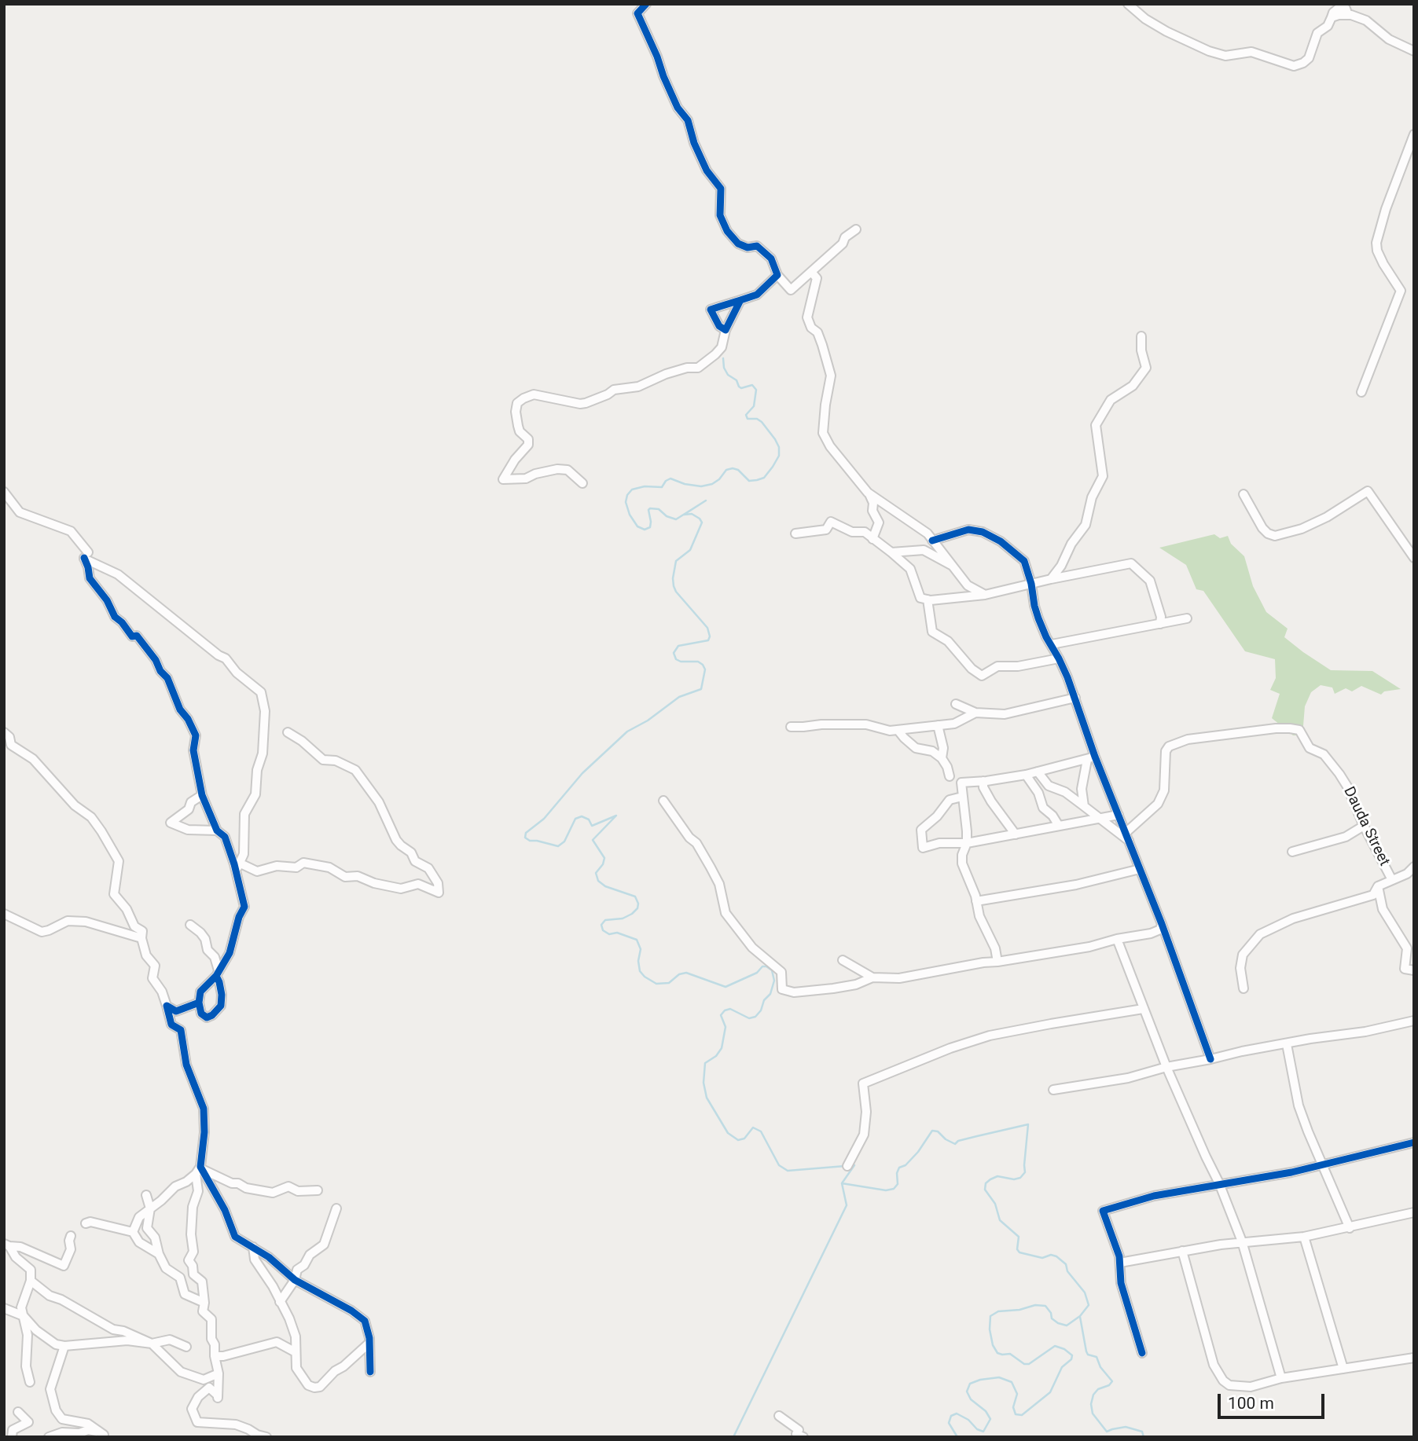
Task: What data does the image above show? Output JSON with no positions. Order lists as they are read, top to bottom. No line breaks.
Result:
{"streets":{"street":["Dauda Street"]},"scale_bar":"100 m"}
